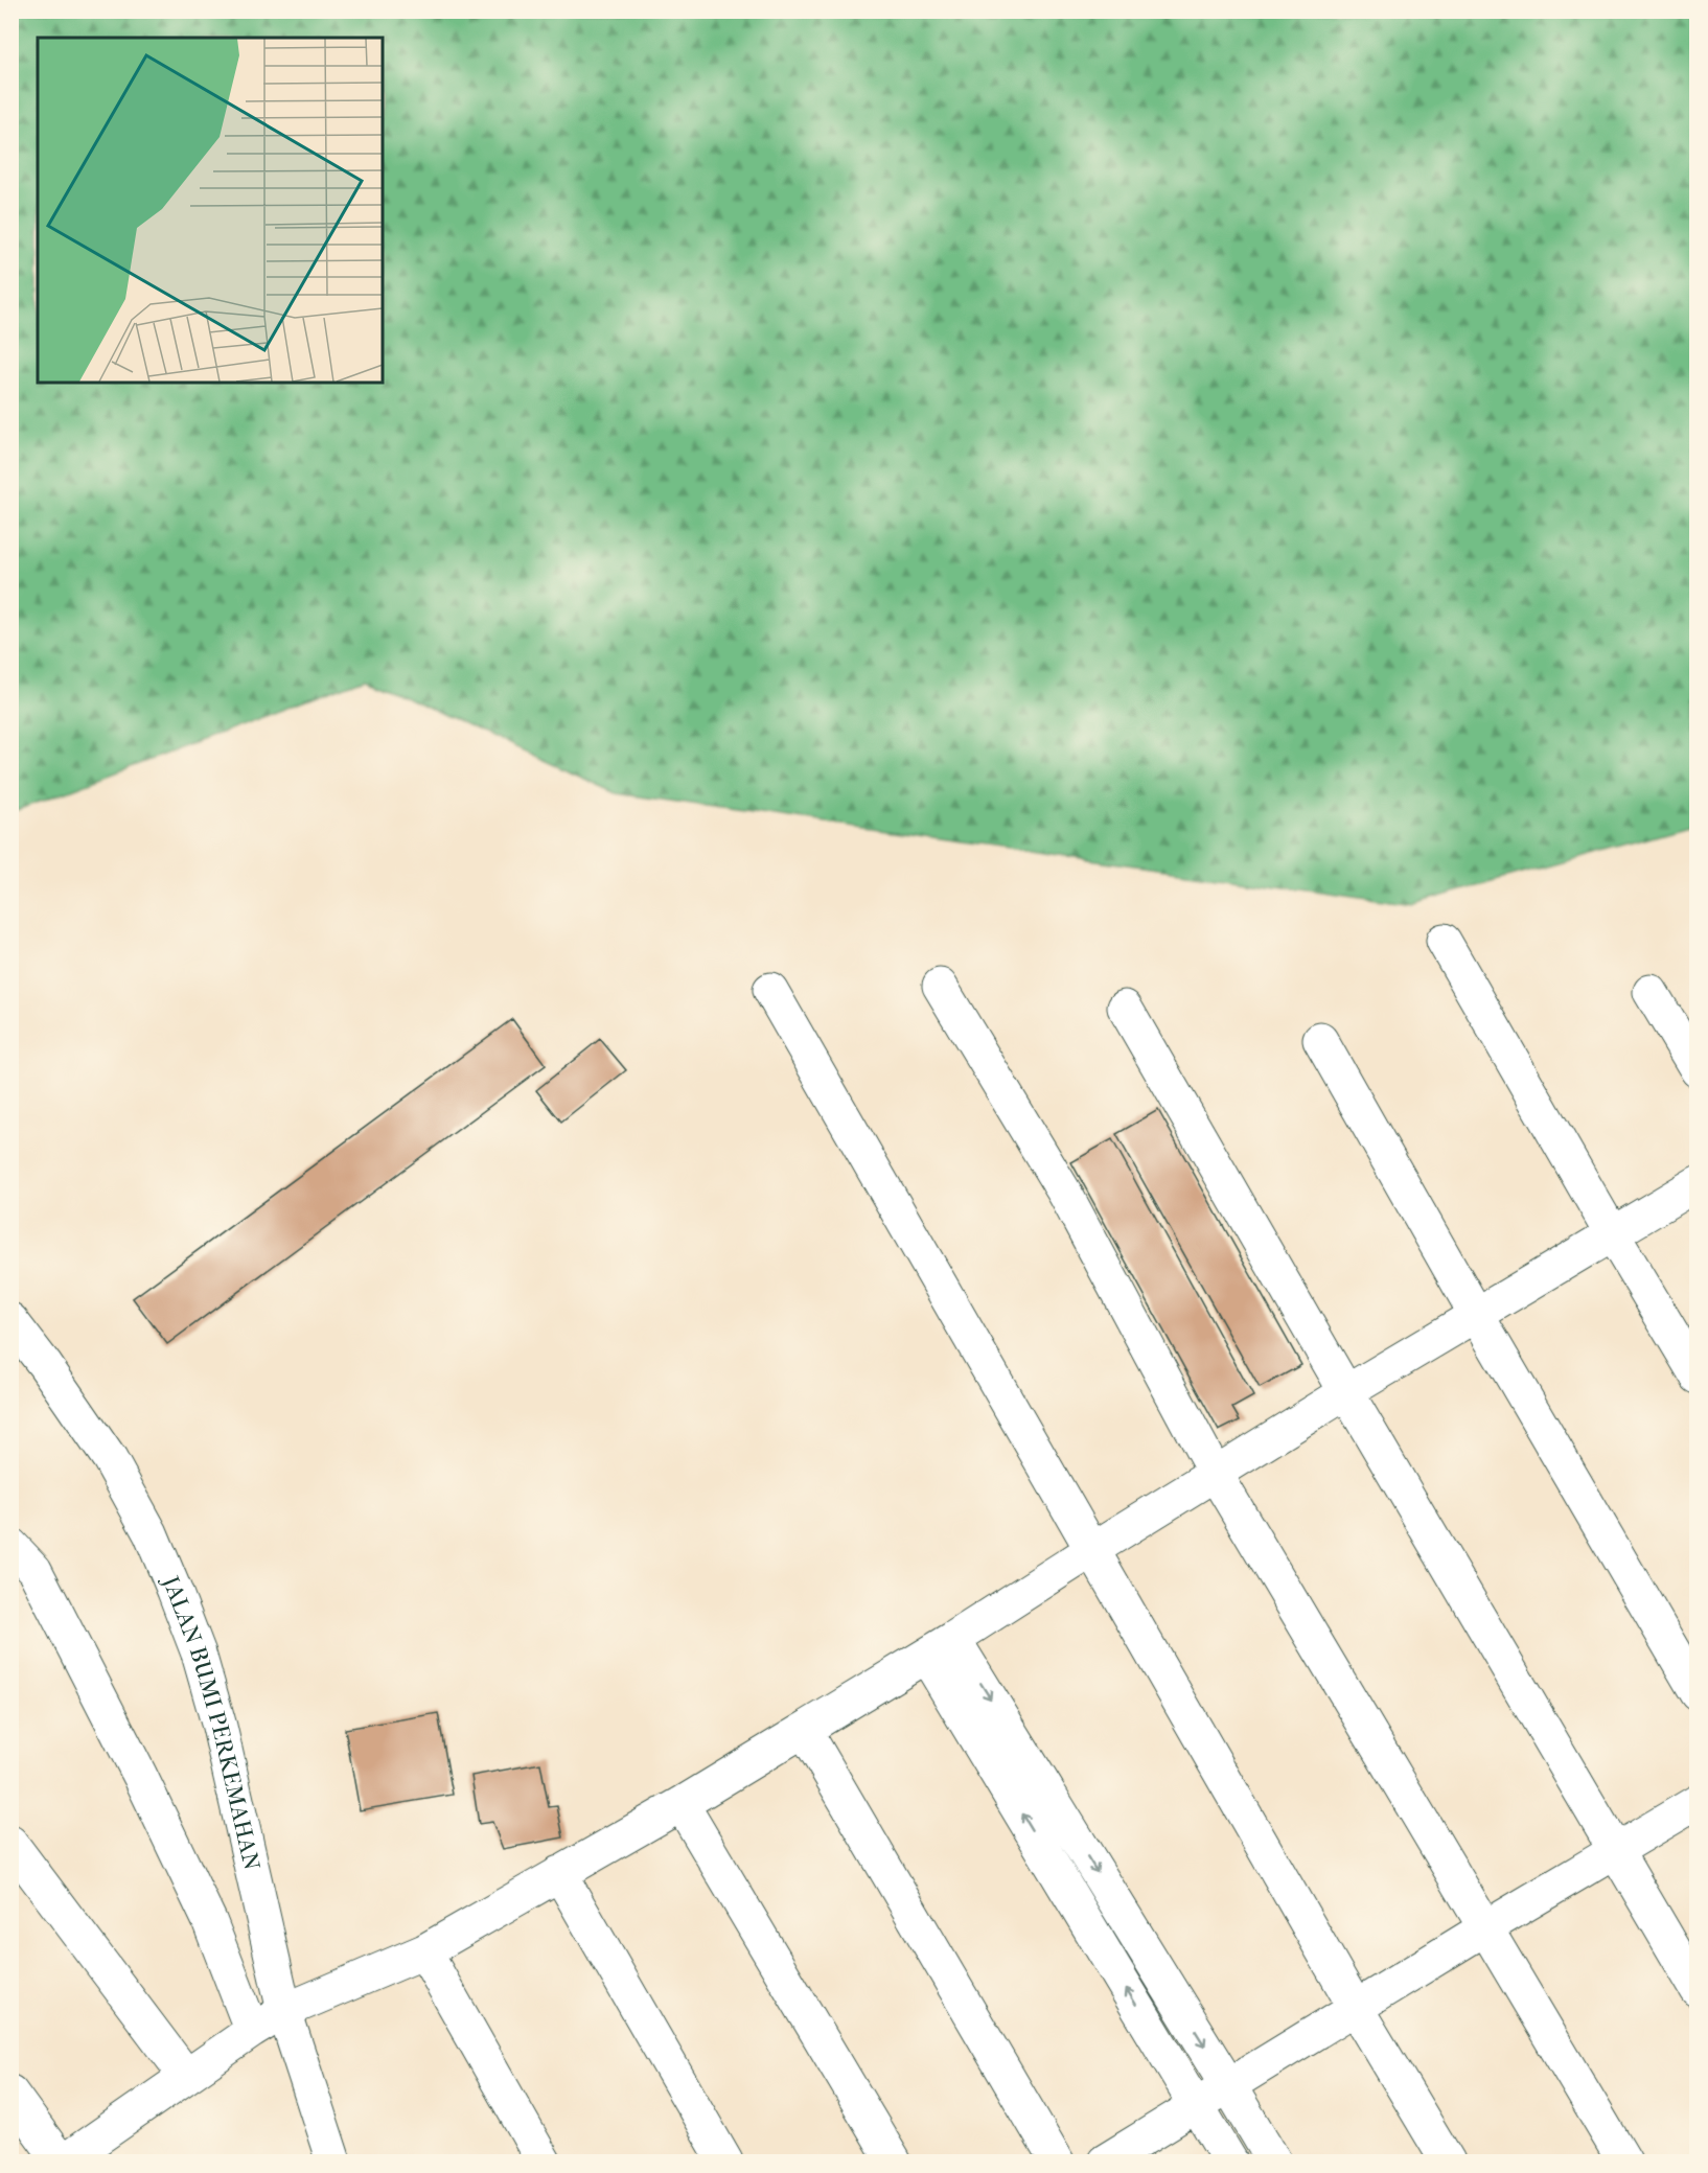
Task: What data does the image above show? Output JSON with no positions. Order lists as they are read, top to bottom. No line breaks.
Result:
{"streets":{"street":["JALAN BUMI PERKEMAHAN"]}}
